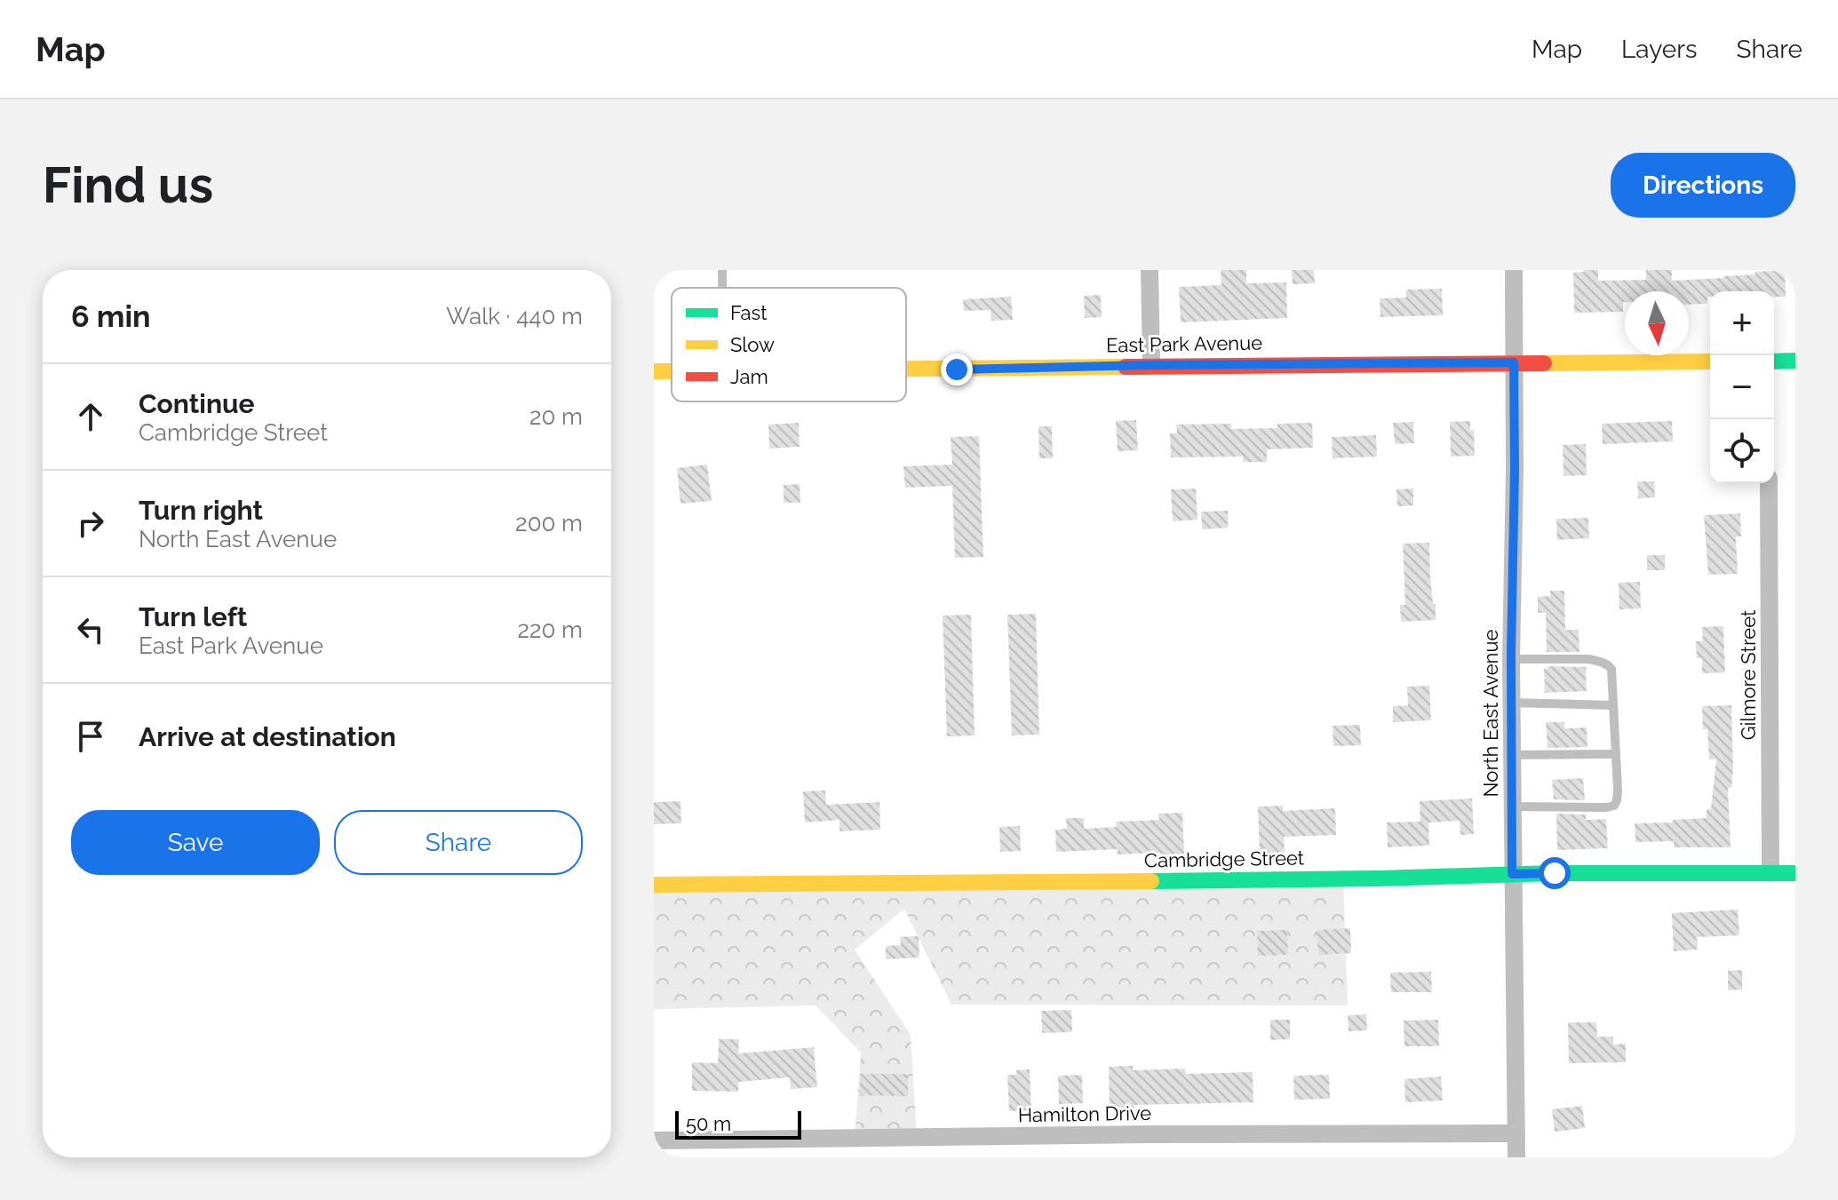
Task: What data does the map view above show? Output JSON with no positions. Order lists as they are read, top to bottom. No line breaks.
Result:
{"streets":{"street":["East Park Avenue","Gilmore Street","North East Avenue","Cambridge Street","Hamilton Drive"]},"crossings":[["East Park Avenue","North East Avenue"],["Gilmore Street","Cambridge Street"],["North East Avenue","Cambridge Street"],["North East Avenue","Hamilton Drive"]],"legend":["Fast","Slow","Jam"],"scale_bar":"50 m","north":"bottom","page":{"header":"Map","nav":["Map","Layers","Share"],"buttons":["Directions",["Save","Share"]],"title":"Find us","heading":["6 min","Walk · 440 m"],"map_buttons":["+","−"],"list":[["Continue","Cambridge Street","20 m"],["Turn right","North East Avenue","200 m"],["Turn left","East Park Avenue","220 m"],"Arrive at destination"],"scale":"50 m"}}
